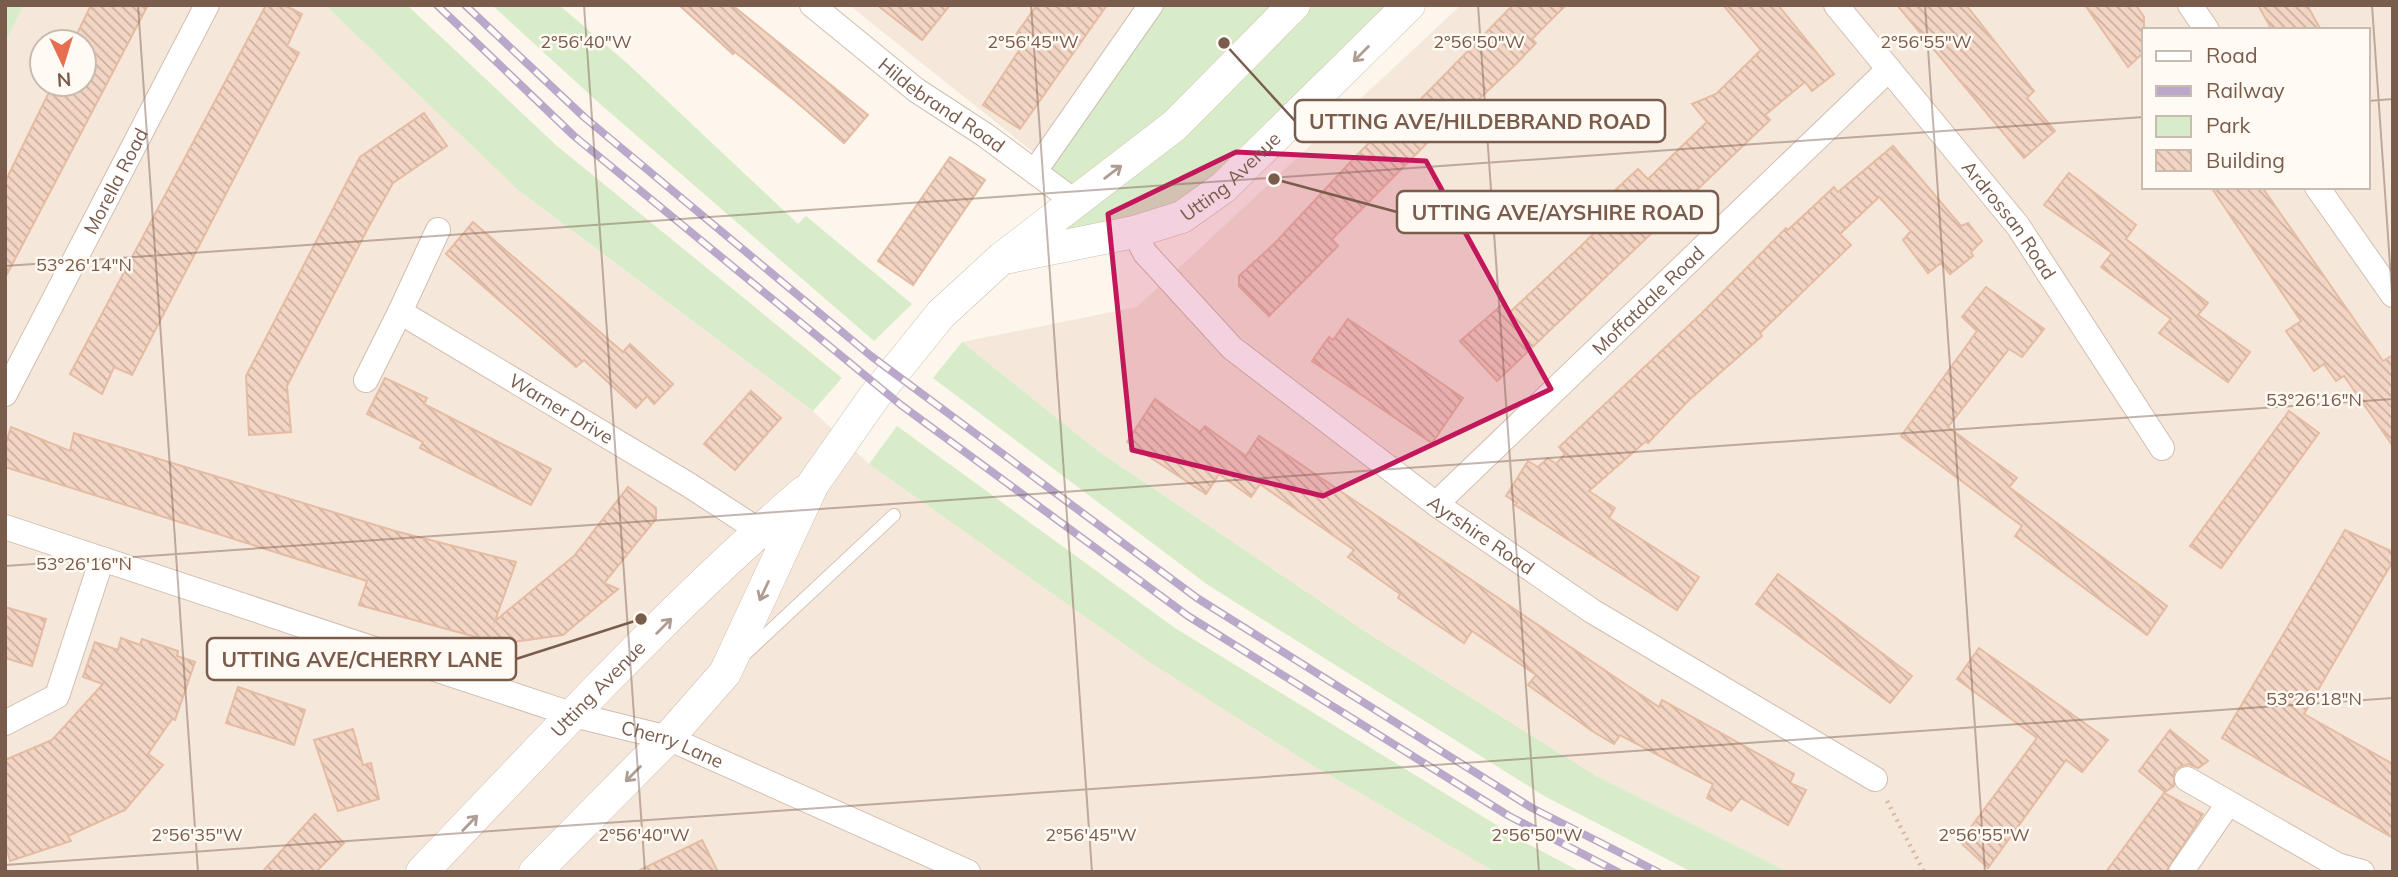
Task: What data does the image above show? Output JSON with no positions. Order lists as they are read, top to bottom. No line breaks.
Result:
{"streets":{"street":["Hildebrand Road","Utting Avenue","Morella Road","Ardrossan Road","Moffatdale Road","Warner Drive","Ayrshire Road","Cherry Lane"]},"crossings":[["Hildebrand Road","Utting Avenue"],["Utting Avenue","Warner Drive"],["Utting Avenue","Ayrshire Road"],["Utting Avenue","Cherry Lane"],["Ardrossan Road","Moffatdale Road"],["Moffatdale Road","Ayrshire Road"]],"places":["UTTING AVE/HILDEBRAND ROAD","UTTING AVE/AYSHIRE ROAD","UTTING AVE/CHERRY LANE"],"legend":["Road","Railway","Park","Building"],"north":"bottom","coordinates":["2°56'40\"W","2°56'45\"W","2°56'50\"W","2°56'55\"W","53°26'14\"N","53°26'16\"N","53°26'18\"N","2°56'35\"W"]}
